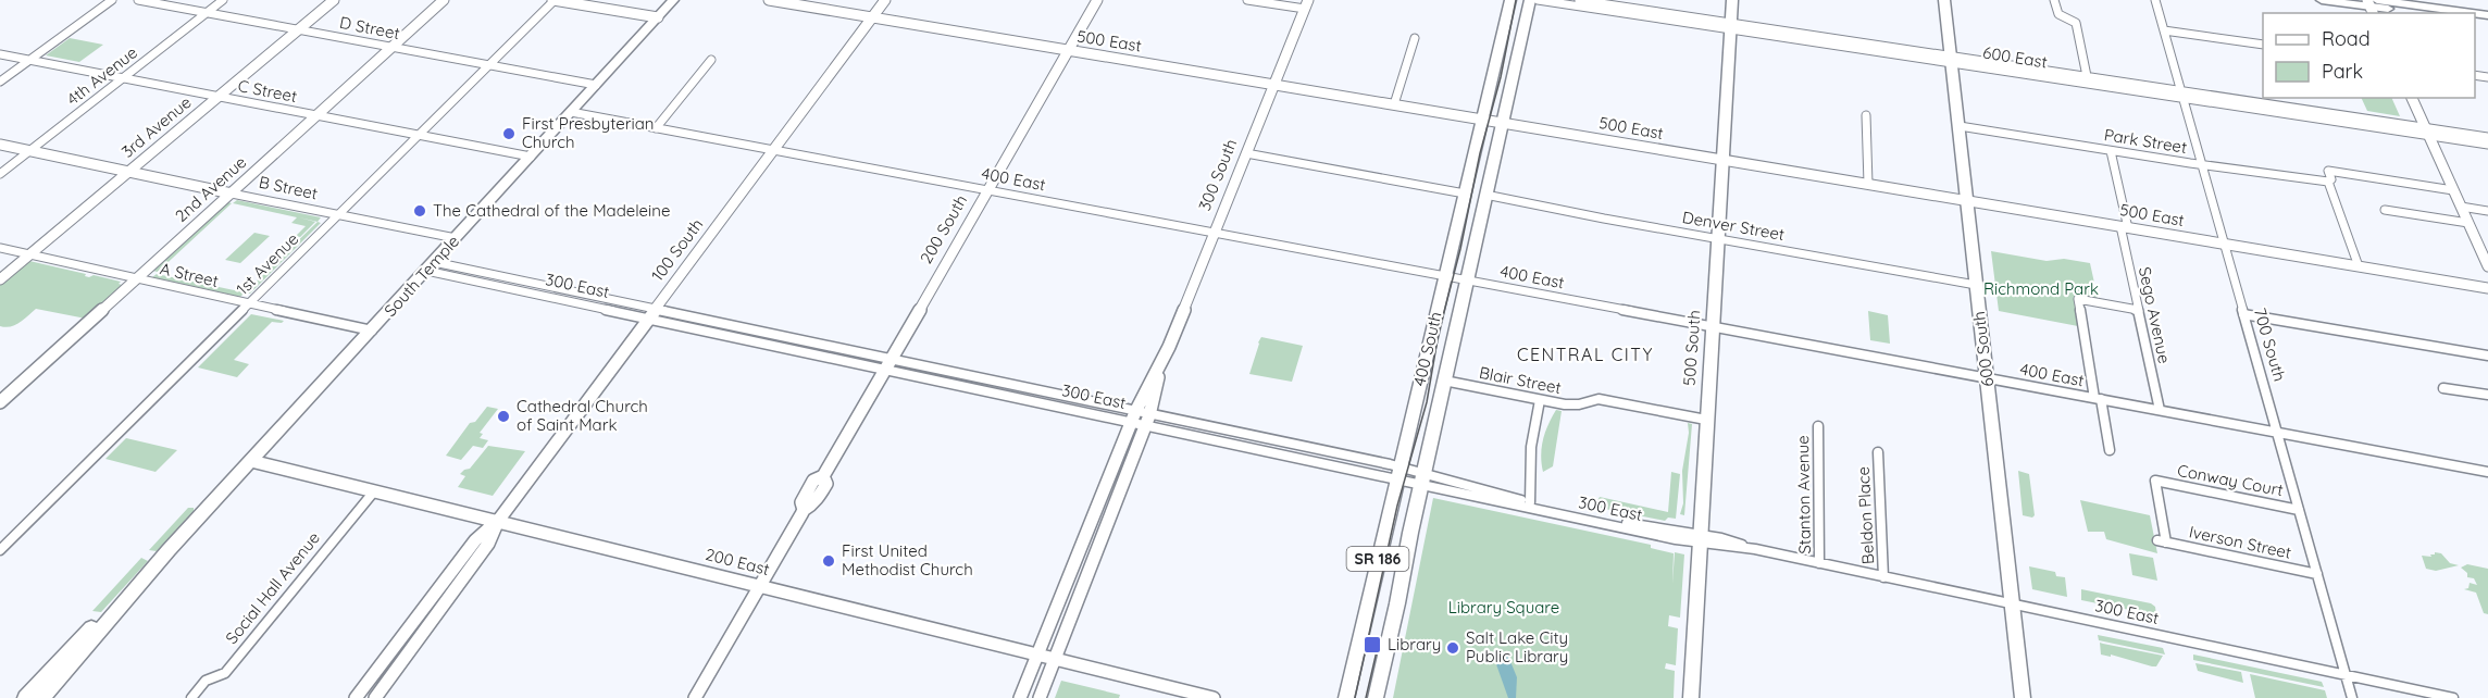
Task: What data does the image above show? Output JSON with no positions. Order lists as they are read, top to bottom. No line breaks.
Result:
{"streets":{"main road":["South Temple","500 South","400 South","600 South","SR 186"],"street":["D Street","500 East","600 East","4th Avenue","C Street","3rd Avenue","Park Street","300 South","400 East","B Street","2nd Avenue","Denver Street","200 South","100 South","1st Avenue","A Street","300 East","Sego Avenue","700 South","Blair Street","Conway Court","Stanton Avenue","Beldon Place","Iverson Street","200 East","Social Hall Avenue"]},"crossings":[["D Street","4th Avenue"],["D Street","3rd Avenue"],["D Street","2nd Avenue"],["D Street","1st Avenue"],["D Street","South Temple"],["500 East","300 South"],["500 East","200 South"],["500 East","100 South"],["500 East","Sego Avenue"],["500 East","700 South"],["500 East","500 South"],["500 East","400 South"],["500 East","600 South"],["600 East","700 South"],["600 East","500 South"],["600 East","600 South"],["4th Avenue","C Street"],["4th Avenue","B Street"],["C Street","3rd Avenue"],["C Street","2nd Avenue"],["C Street","1st Avenue"],["C Street","South Temple"],["3rd Avenue","B Street"],["3rd Avenue","A Street"],["Park Street","Sego Avenue"],["Park Street","700 South"],["Park Street","600 South"],["300 South","400 East"],["300 South","300 East"],["300 South","200 East"],["400 East","200 South"],["400 East","100 South"],["400 East","South Temple"],["400 East","Sego Avenue"],["400 East","700 South"],["400 East","500 South"],["400 East","400 South"],["400 East","600 South"],["B Street","2nd Avenue"],["B Street","1st Avenue"],["B Street","South Temple"],["2nd Avenue","A Street"],["Denver Street","500 South"],["Denver Street","400 South"],["Denver Street","600 South"],["200 South","300 East"],["200 South","200 East"],["100 South","300 East"],["100 South","200 East"],["1st Avenue","A Street"],["A Street","South Temple"],["South Temple","300 East"],["South Temple","200 East"],["300 East","700 South"],["300 East","500 South"],["300 East","400 South"],["300 East","600 South"],["300 East","Stanton Avenue"],["300 East","Beldon Place"],["700 South","Conway Court"],["700 South","Iverson Street"],["500 South","Blair Street"],["400 South","Blair Street"],["Conway Court","Iverson Street"],["200 East","Social Hall Avenue"]],"districts":["CENTRAL CITY"],"parks":["Richmond Park","Library Square"],"places":{"other":["First Presbyterian Church","The Cathedral of the Madeleine","Cathedral Church of Saint Mark","First United Methodist Church","Salt Lake City Public Library"],"transit":["Library"]},"legend":["Road","Park"]}
